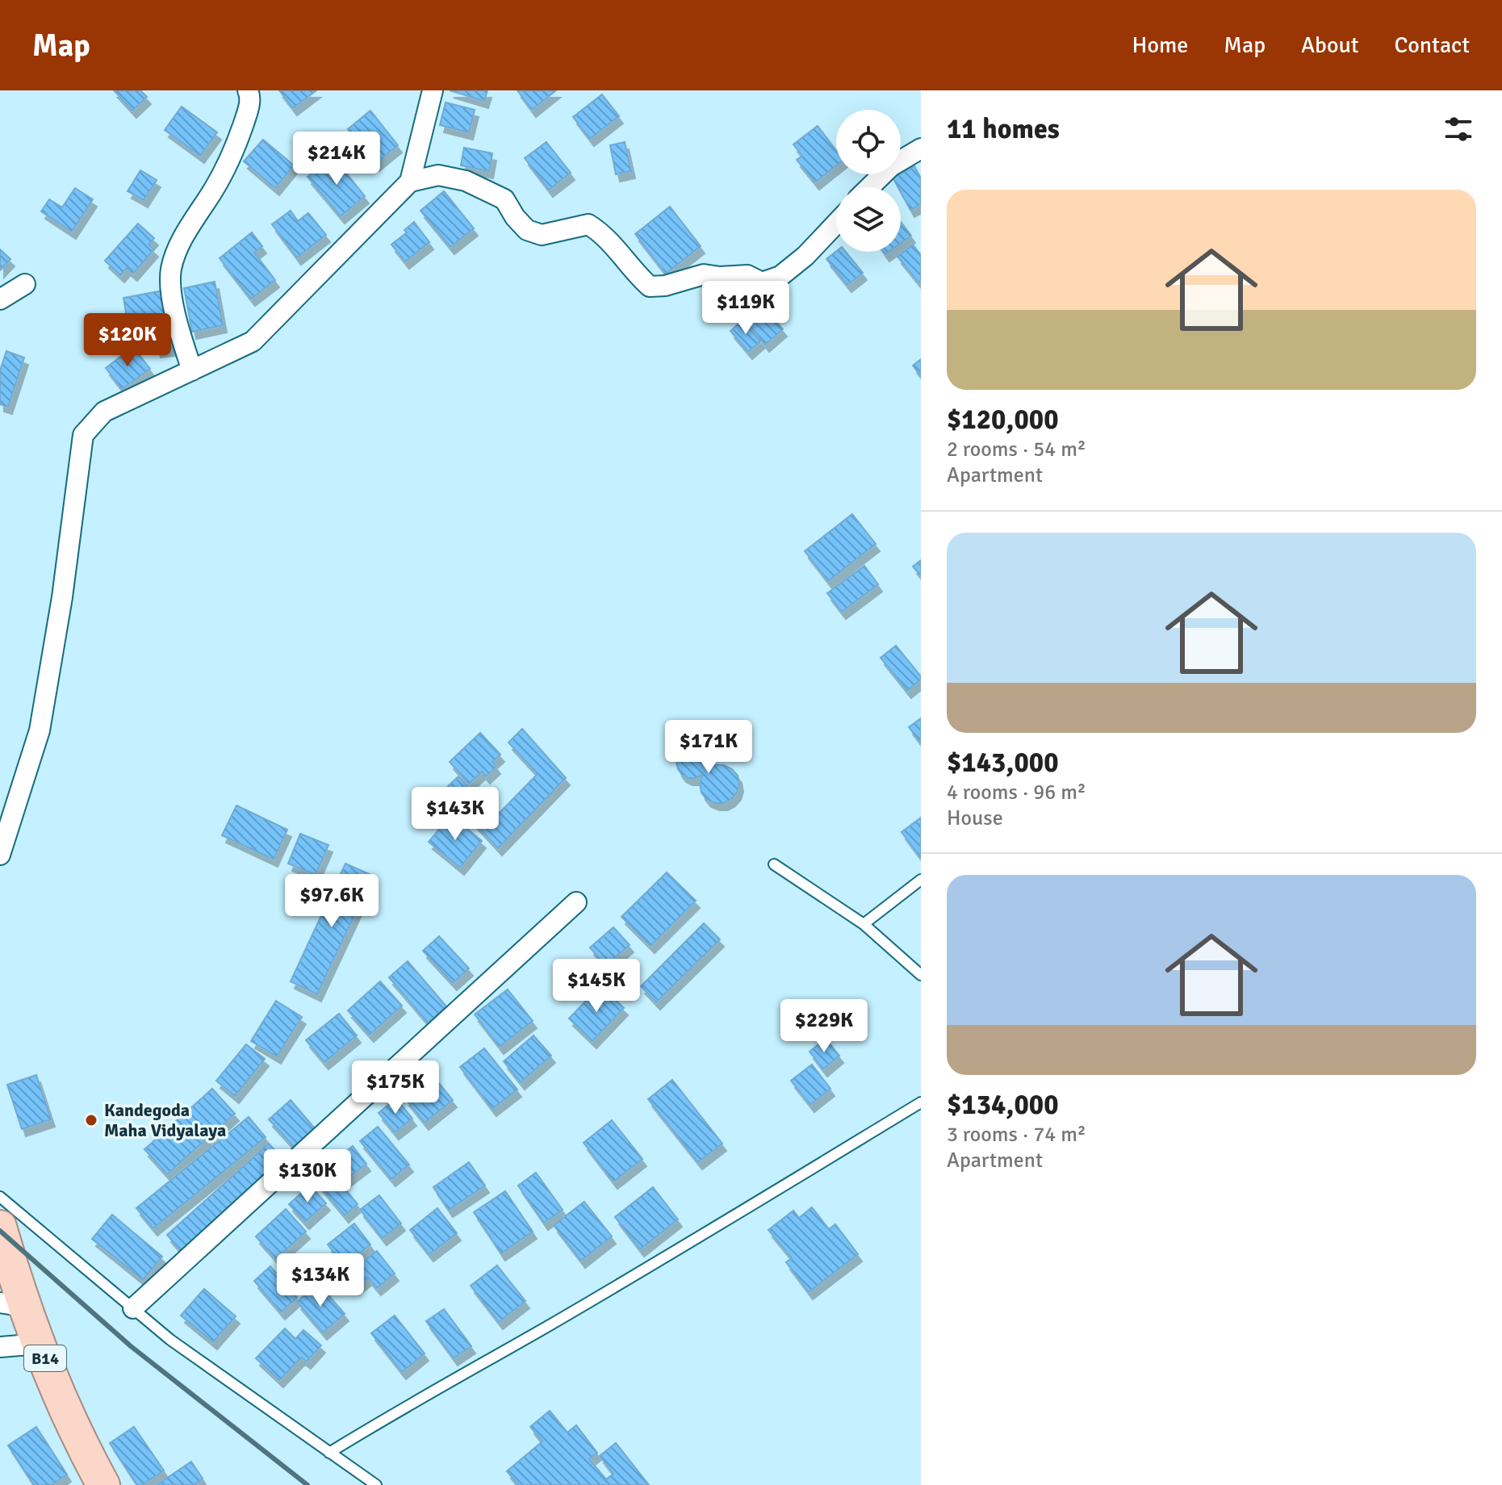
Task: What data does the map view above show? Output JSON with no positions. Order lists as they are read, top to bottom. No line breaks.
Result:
{"streets":{"main road":["B14"]},"places":["Kandegoda Maha Vidyalaya"],"page":{"header":"Map","nav":["Home","Map","About","Contact"],"heading":"11 homes","price":["$214K","$119K","$120K","$171K","$143K","$97.6K","$145K","$229K","$175K","$130K","$134K"],"list":[{"name":"$120,000","note":"2 rooms · 54 m² · Apartment"},{"name":"$143,000","note":"4 rooms · 96 m² · House"},{"name":"$134,000","note":"3 rooms · 74 m² · Apartment"}]}}
